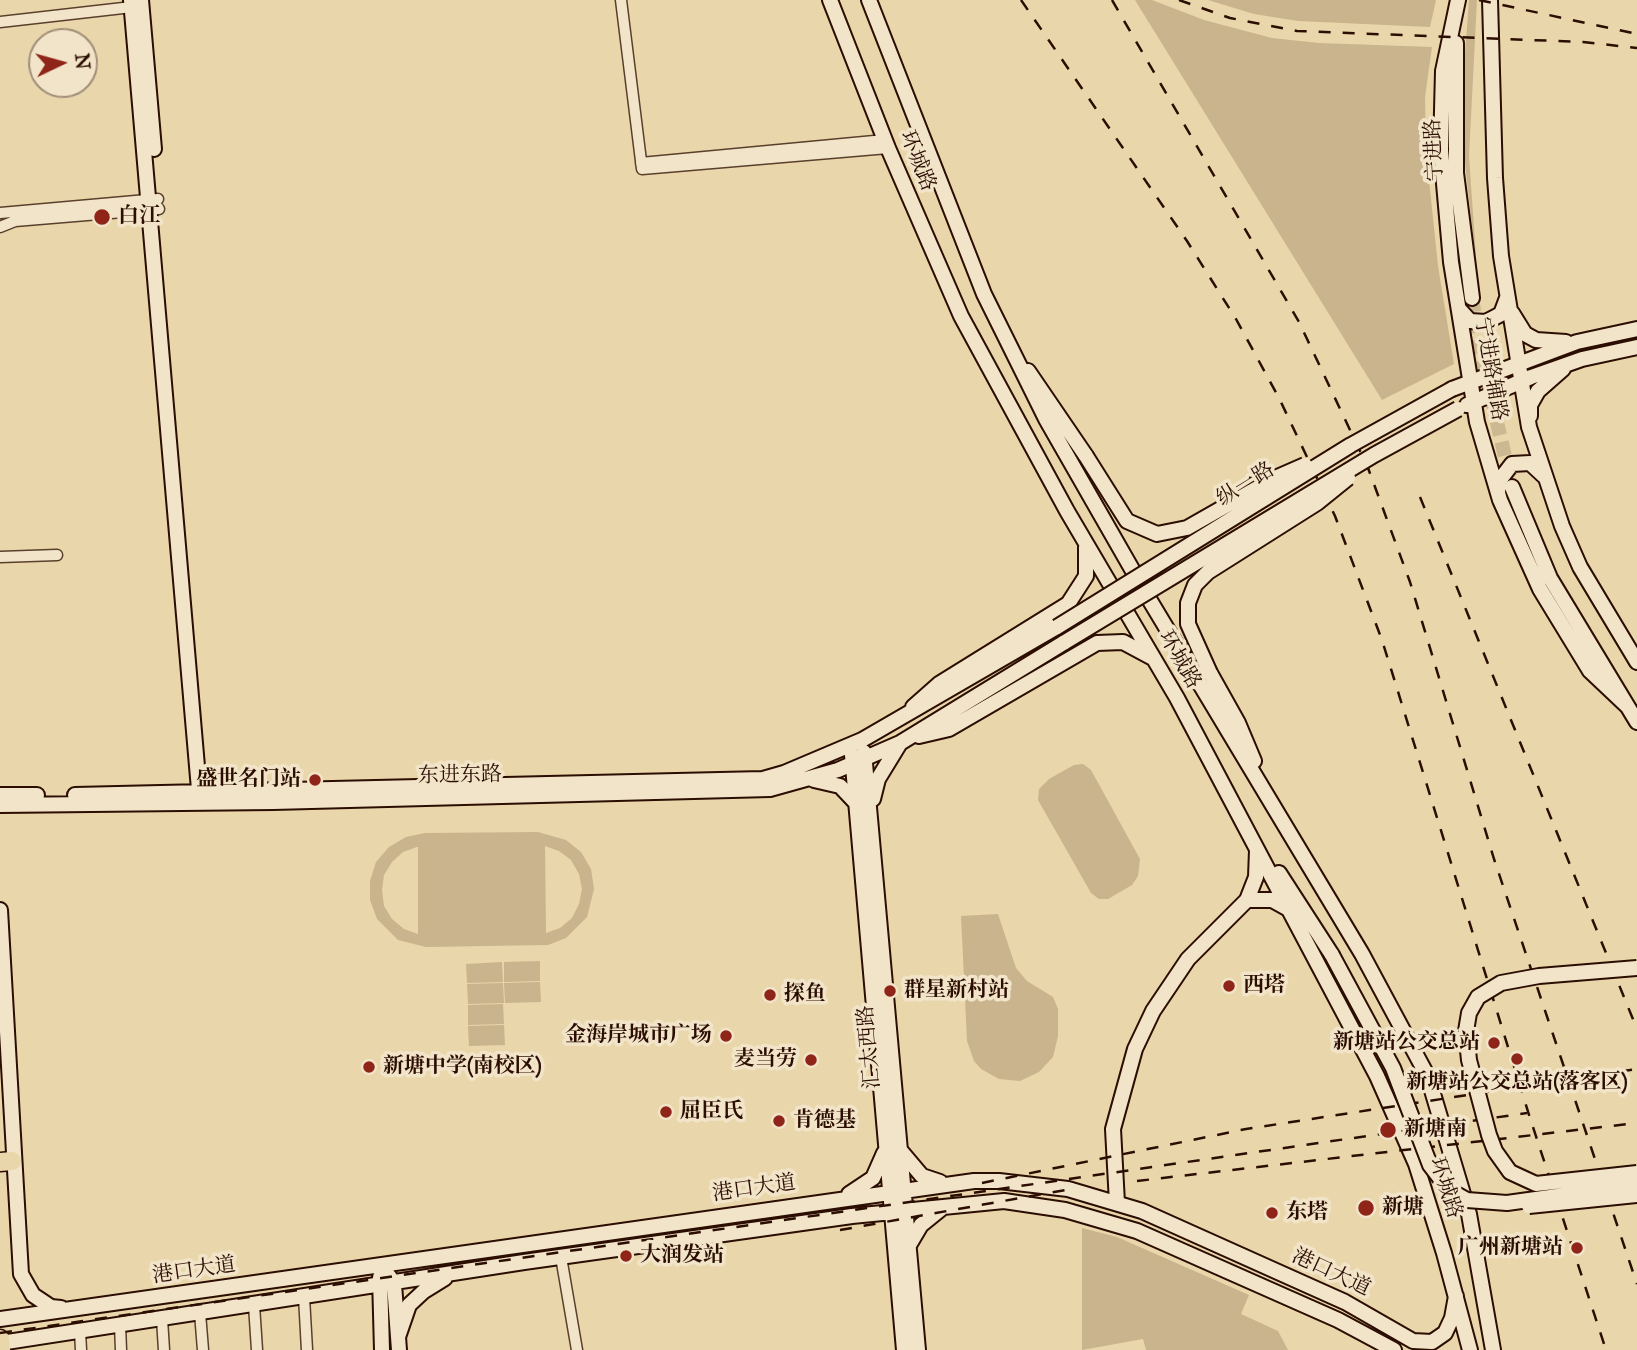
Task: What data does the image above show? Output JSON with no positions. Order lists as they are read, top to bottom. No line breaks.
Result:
{"streets":{"street":["宁进路","环城路","宁进路辅路","纵一路","东进东路","汇太西路","港口大道"]},"crossings":[["宁进路","宁进路辅路"],["环城路","港口大道"],["宁进路辅路","纵一路"],["纵一路","东进东路"],["东进东路","汇太西路"],["汇太西路","港口大道"]],"places":["白江","盛世名门站","西塔","群星新村站","探鱼","金海岸城市广场","新塘站公交总站","新塘站公交总站(落客区)","麦当劳","新塘中学(南校区)","屈臣氏","肯德基","新塘南","新塘","东塔","广州新塘站","大润发站"],"north":"right"}
